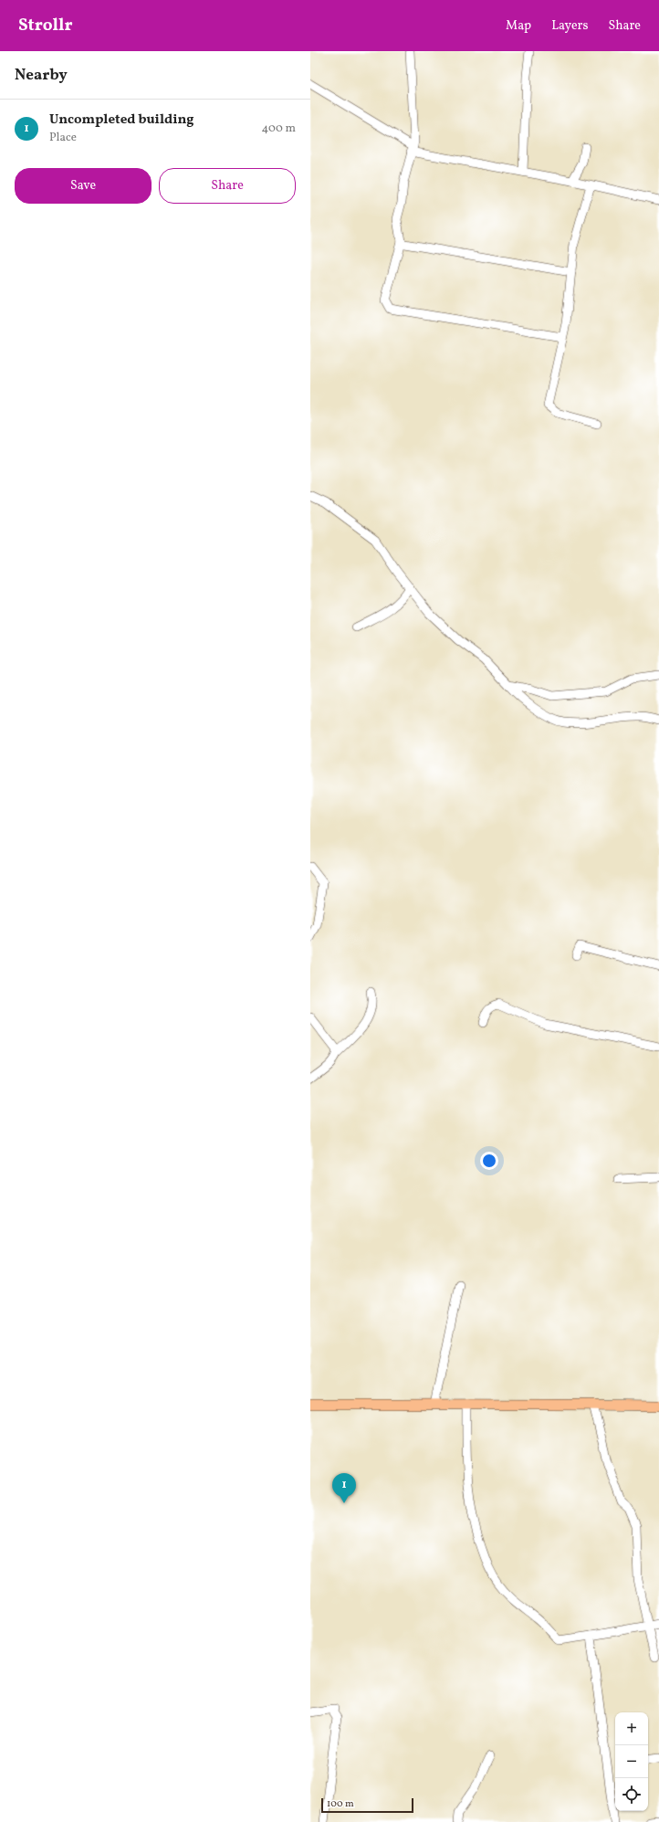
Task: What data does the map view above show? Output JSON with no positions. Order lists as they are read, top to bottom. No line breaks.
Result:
{"scale_bar":"100 m","page":{"header":"Strollr","nav":["Map","Layers","Share"],"heading":"Nearby","list":[{"mark":"1","name":"Uncompleted building","note":"Place","value":"400 m"}],"buttons":["Save","Share"],"pins":"1","map_buttons":["+","−"],"scale":"100 m"}}
